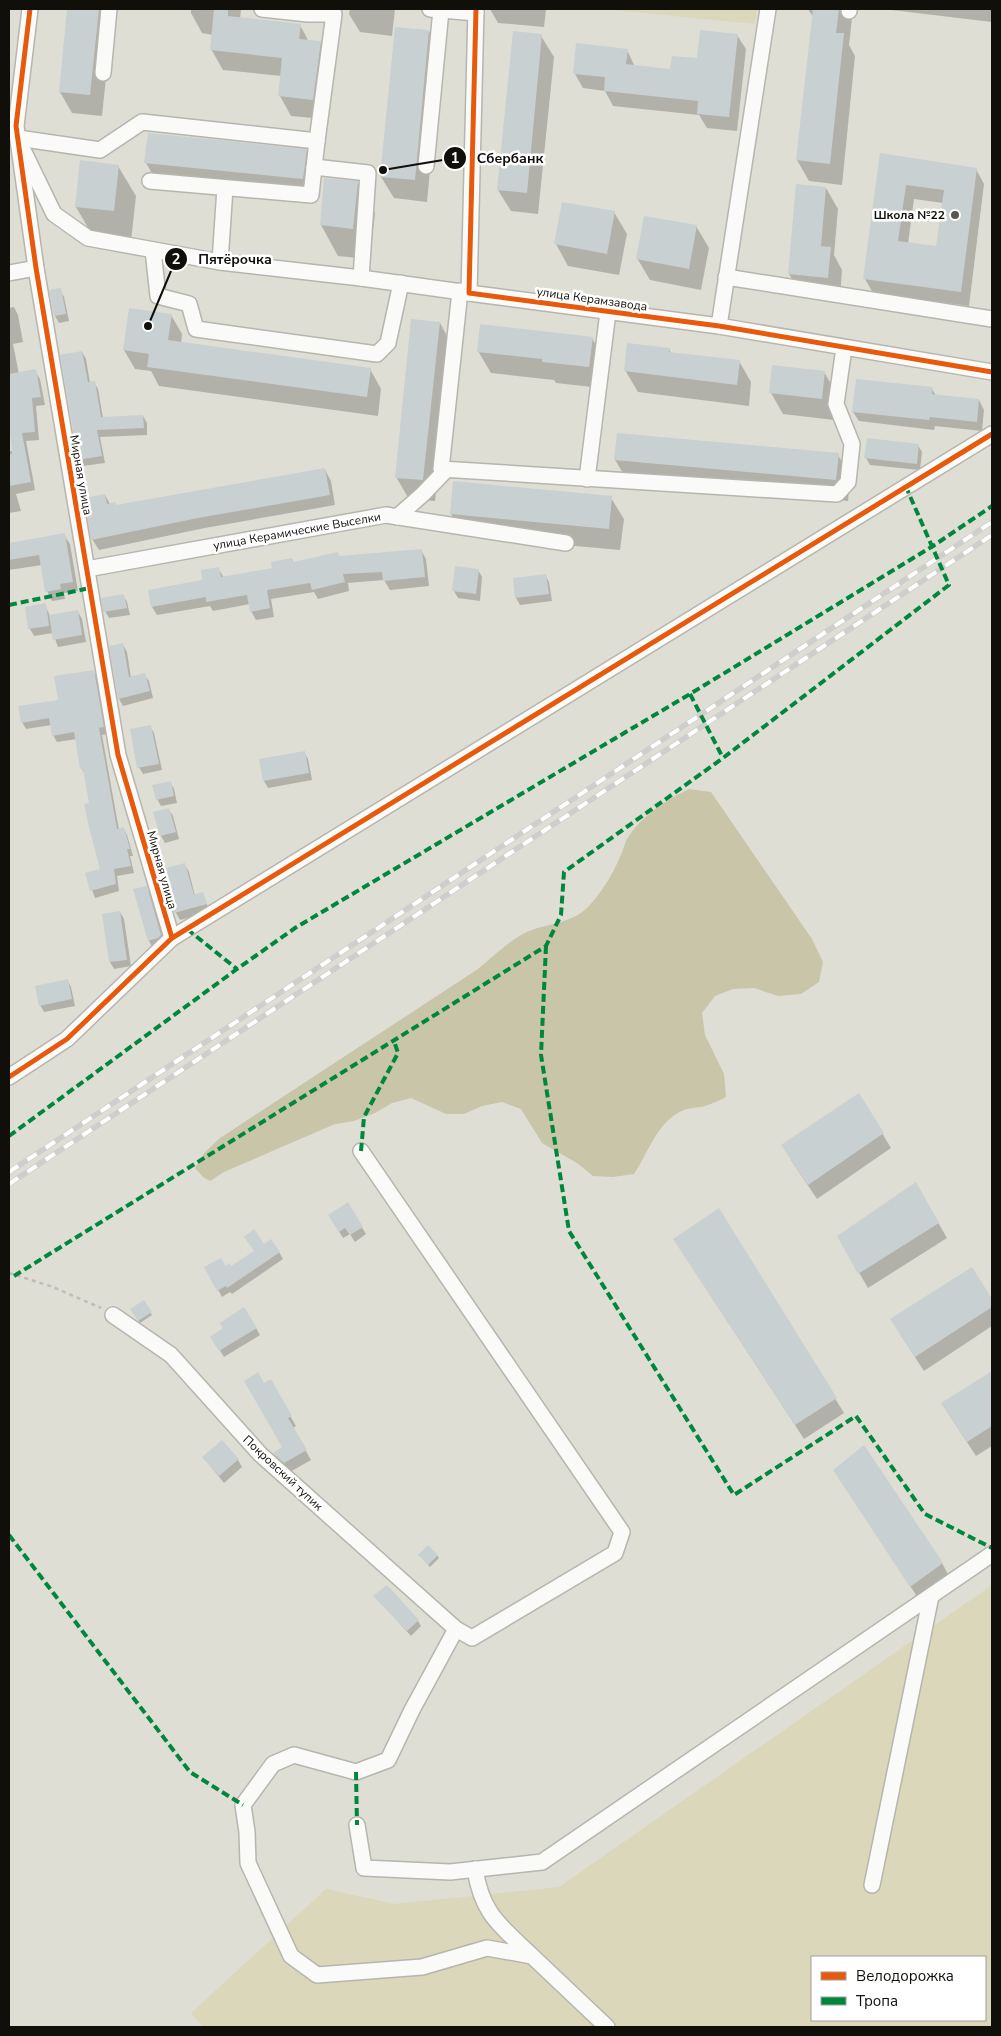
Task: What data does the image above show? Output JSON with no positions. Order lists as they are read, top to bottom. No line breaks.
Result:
{"streets":{"street":["улица Керамзавода","Мирная улица","улица Керамические Выселки","Покровский тупик"]},"crossings":[["улица Керамзавода","Мирная улица"],["Мирная улица","улица Керамические Выселки"]],"places":["Сбербанк","Школа №22","Пятёрочка"],"legend":["Велодорожка","Тропа"]}
